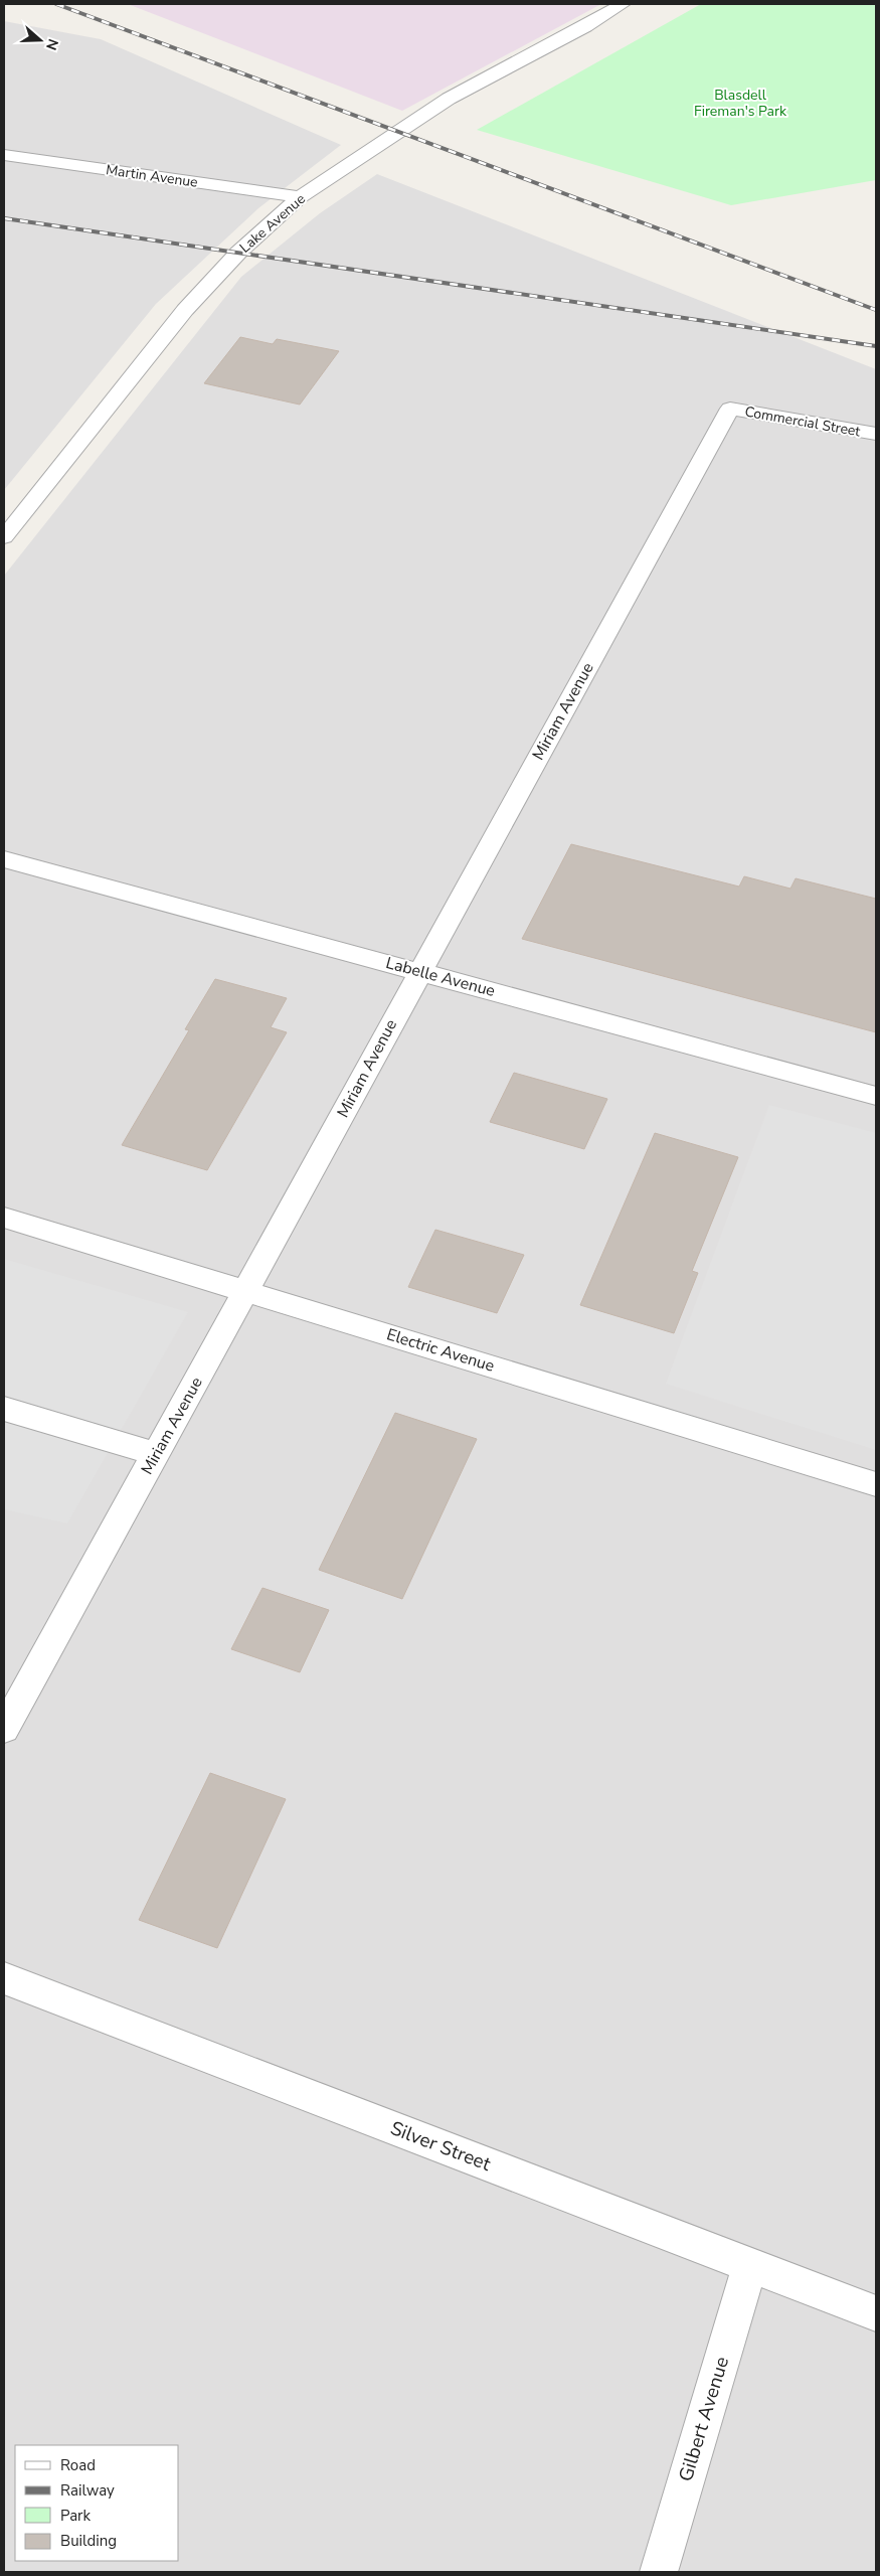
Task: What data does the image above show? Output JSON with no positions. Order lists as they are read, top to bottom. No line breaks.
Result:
{"streets":{"street":["Martin Avenue","Lake Avenue","Commercial Street","Miriam Avenue","Labelle Avenue","Electric Avenue","Silver Street","Gilbert Avenue"]},"crossings":[["Martin Avenue","Lake Avenue"],["Commercial Street","Miriam Avenue"],["Miriam Avenue","Labelle Avenue"],["Miriam Avenue","Electric Avenue"],["Silver Street","Gilbert Avenue"]],"parks":["Blasdell Fireman's Park"],"legend":["Road","Railway","Park","Building"],"north":"right"}
